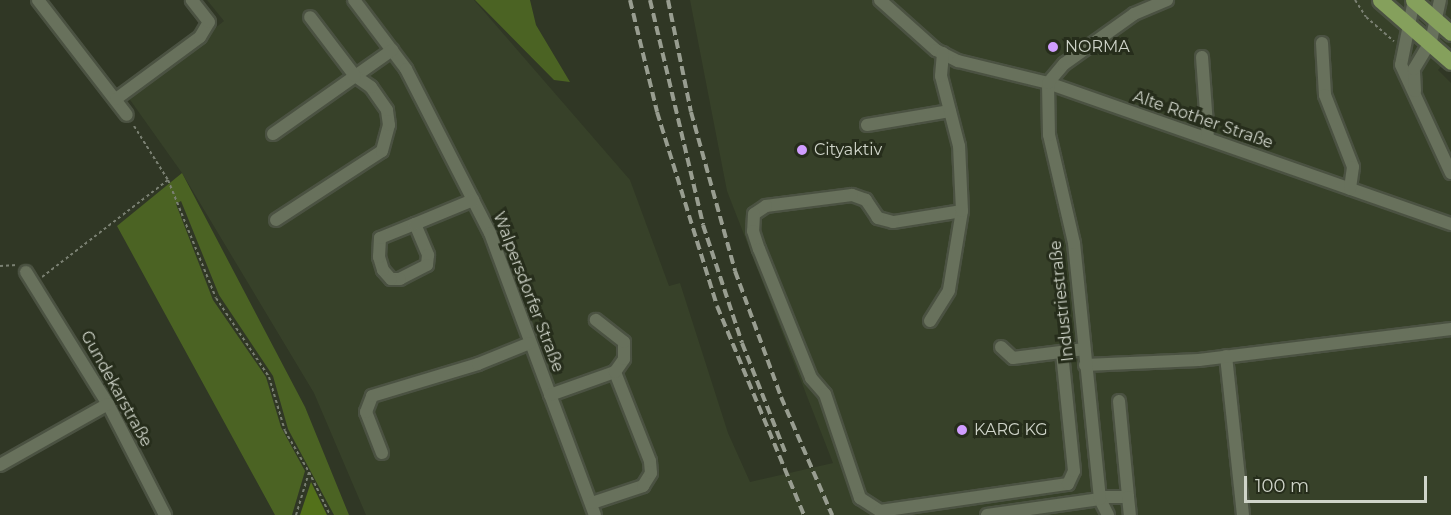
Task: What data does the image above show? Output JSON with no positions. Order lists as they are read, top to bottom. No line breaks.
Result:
{"streets":{"street":["Alte Rother Straße","Walpersdorfer Straße","Industriestraße","Gundekarstraße"]},"crossings":[["Alte Rother Straße","Industriestraße"]],"places":["NORMA","Cityaktiv","KARG KG"],"scale_bar":"100 m"}
